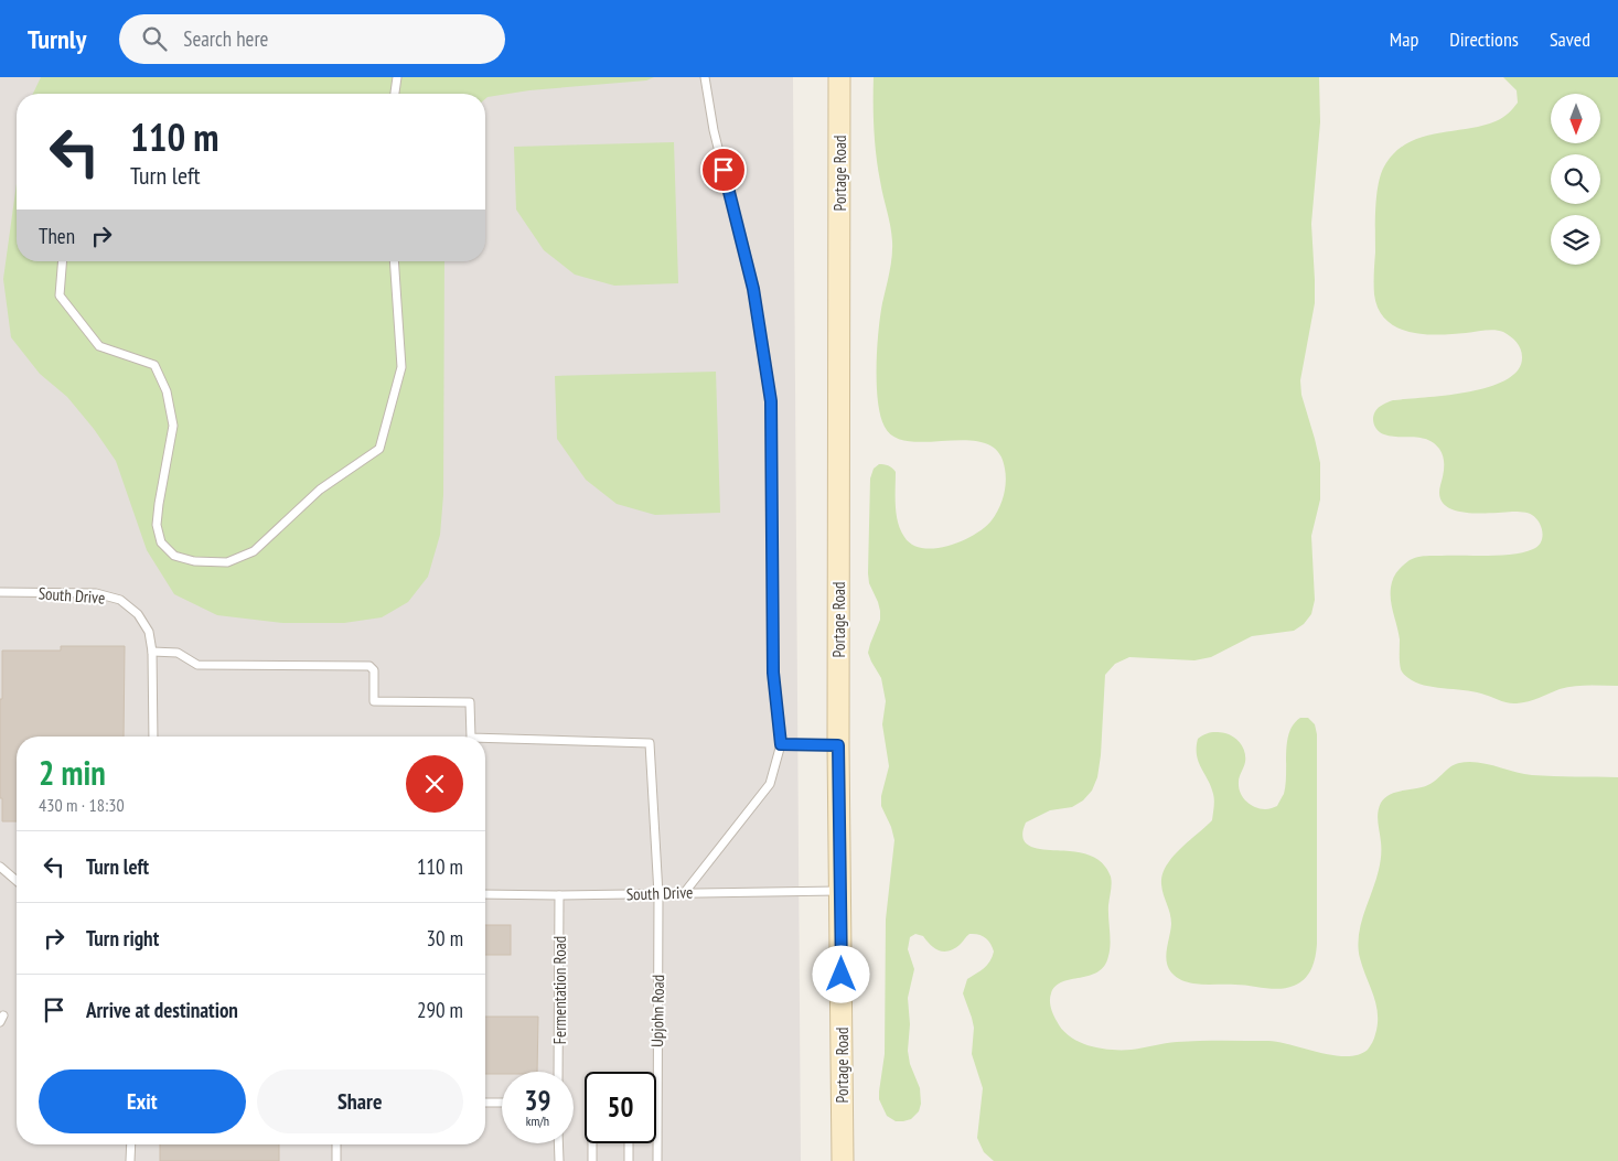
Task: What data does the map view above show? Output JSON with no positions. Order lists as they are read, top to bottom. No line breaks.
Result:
{"streets":{"main road":["Portage Road"],"lane":["South Drive","Fermentation Road","Upjohn Road"]},"crossings":[["Portage Road","South Drive"],["South Drive","Fermentation Road"],["South Drive","Upjohn Road"]],"north":"bottom","page":{"header":"Turnly","search":"Search here","nav":["Map","Directions","Saved"],"turn":["110 m","Turn left"],"then":"Then","heading":["2 min","430 m · 18:30"],"list":[{"name":"Turn left","value":"110 m"},{"name":"Turn right","value":"30 m"},{"name":"Arrive at destination","value":"290 m"}],"buttons":["Exit","Share"],"speed":"39 km/h","limit":"50"}}
